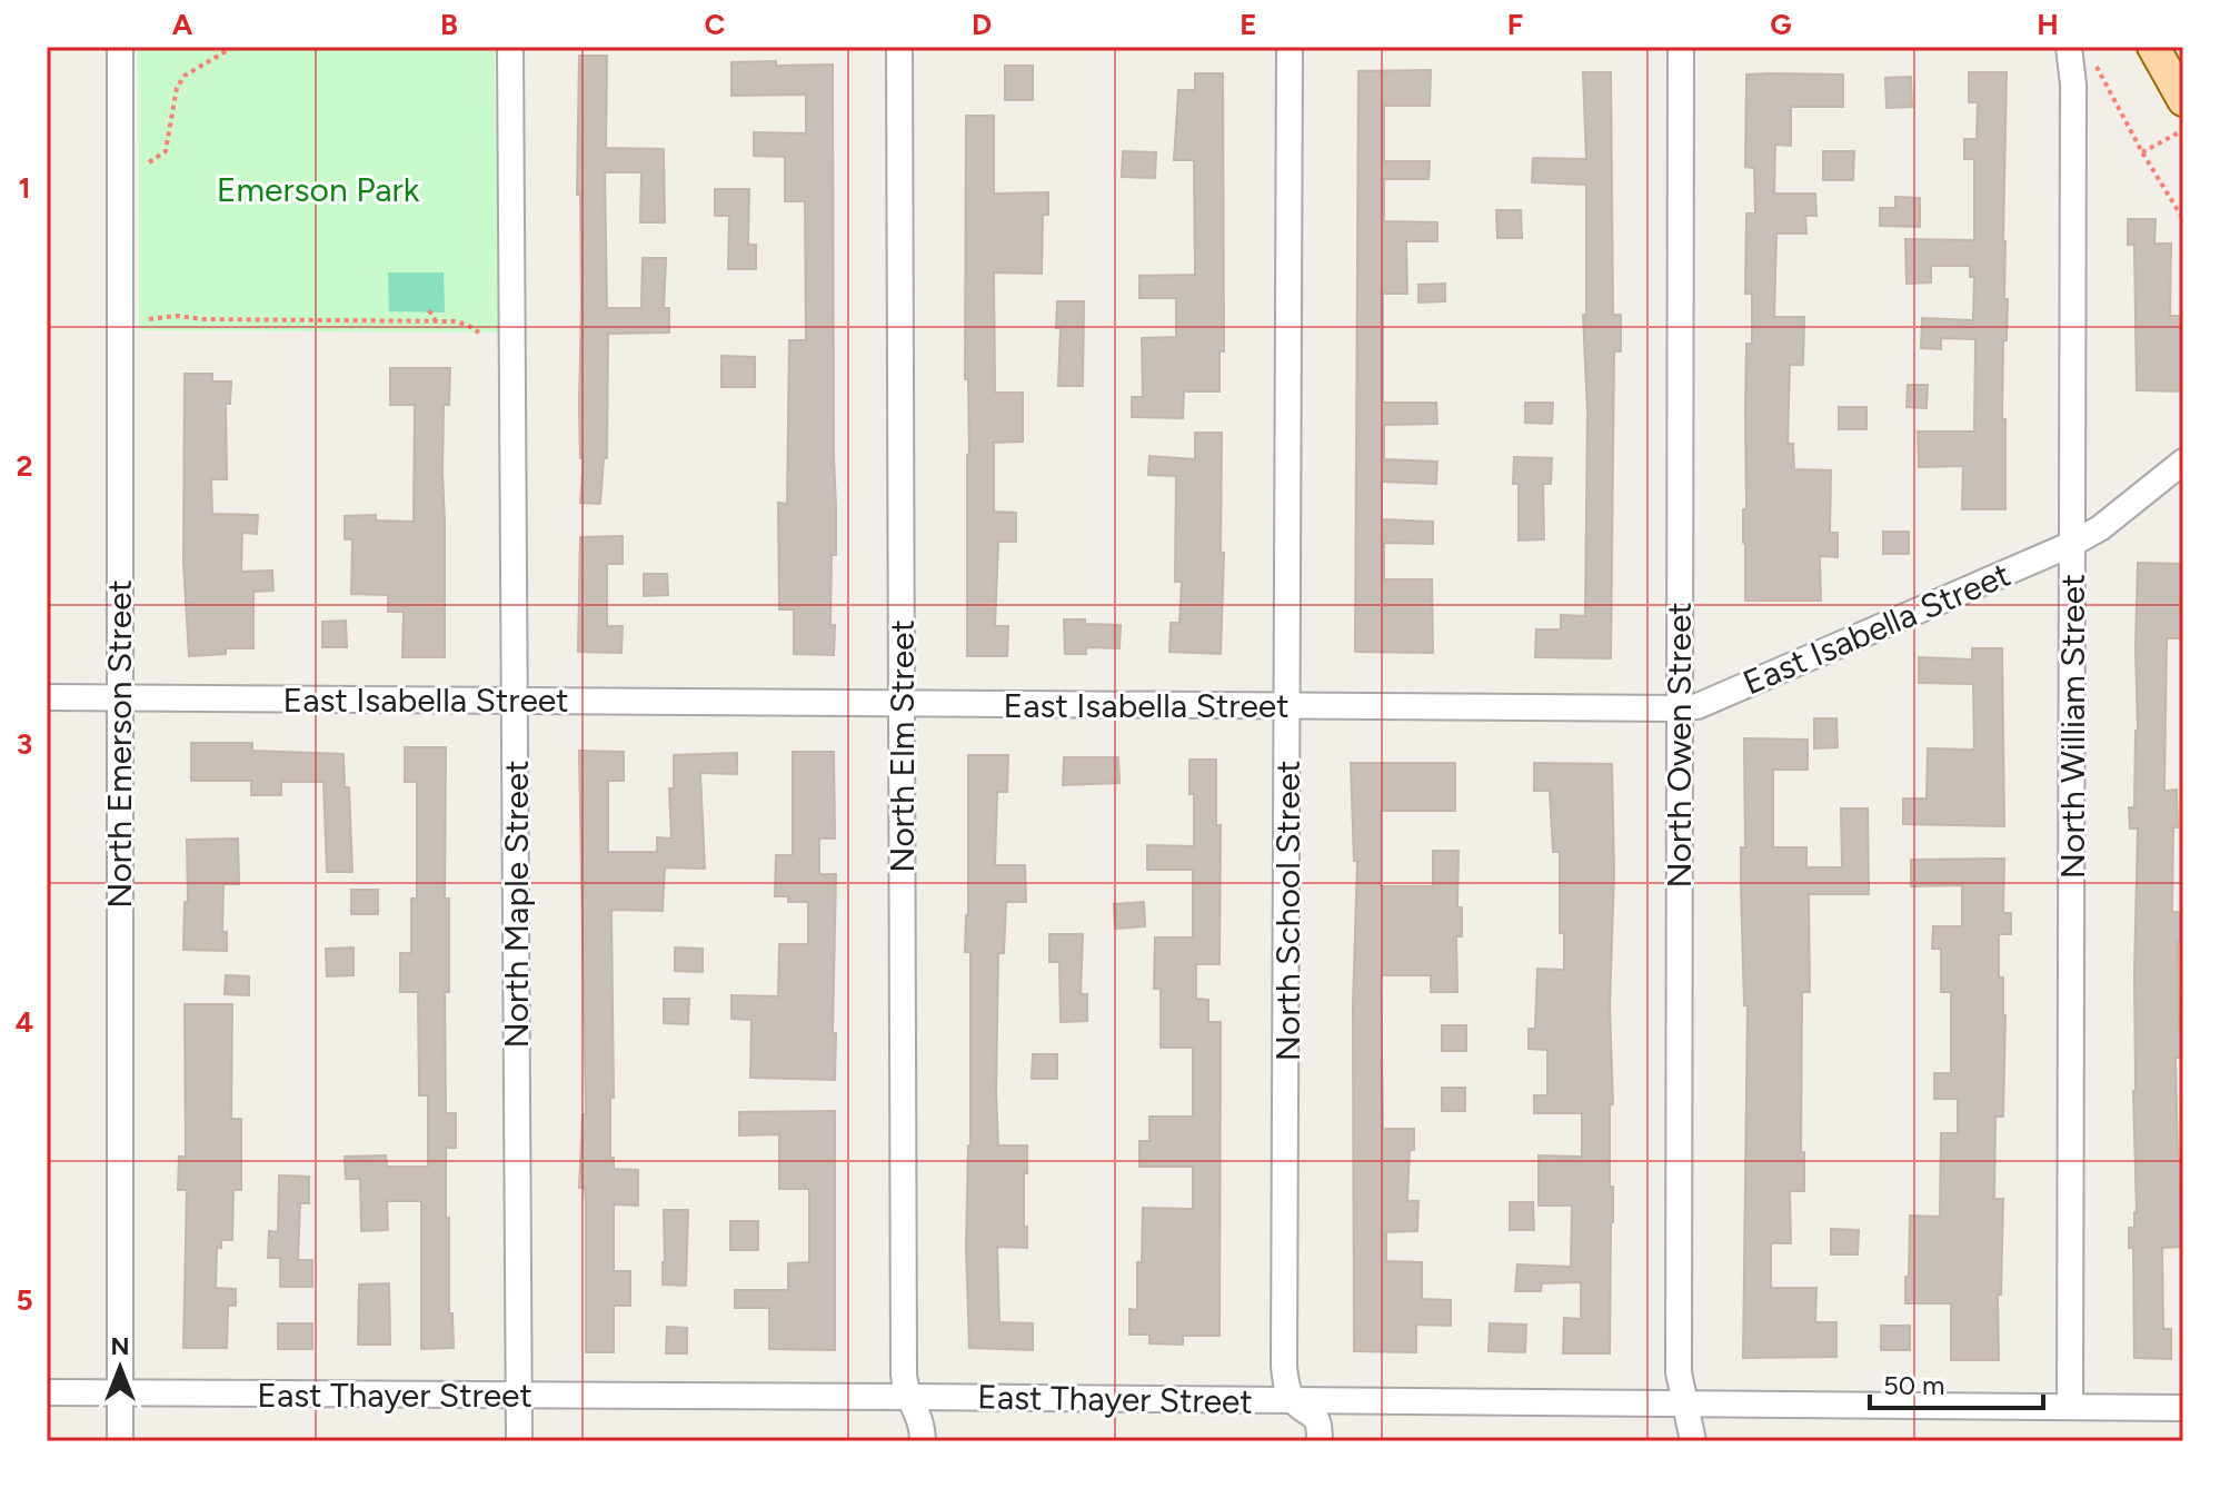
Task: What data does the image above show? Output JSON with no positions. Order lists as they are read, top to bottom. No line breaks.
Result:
{"streets":{"street":["East Isabella Street","North William Street","North Emerson Street","North Owen Street","North Elm Street","North Maple Street","North School Street","East Thayer Street"]},"crossings":[["East Isabella Street","North William Street"],["East Isabella Street","North Emerson Street"],["East Isabella Street","North Owen Street"],["East Isabella Street","North Elm Street"],["East Isabella Street","North Maple Street"],["East Isabella Street","North School Street"],["North William Street","East Thayer Street"],["North Emerson Street","East Thayer Street"],["North Owen Street","East Thayer Street"],["North Elm Street","East Thayer Street"],["North Maple Street","East Thayer Street"],["North School Street","East Thayer Street"]],"parks":["Emerson Park"],"scale_bar":"50 m","north":"top","grid":{"columns":["A","B","C","D","E","F","G","H"],"rows":["1","2","3","4","5"]}}
